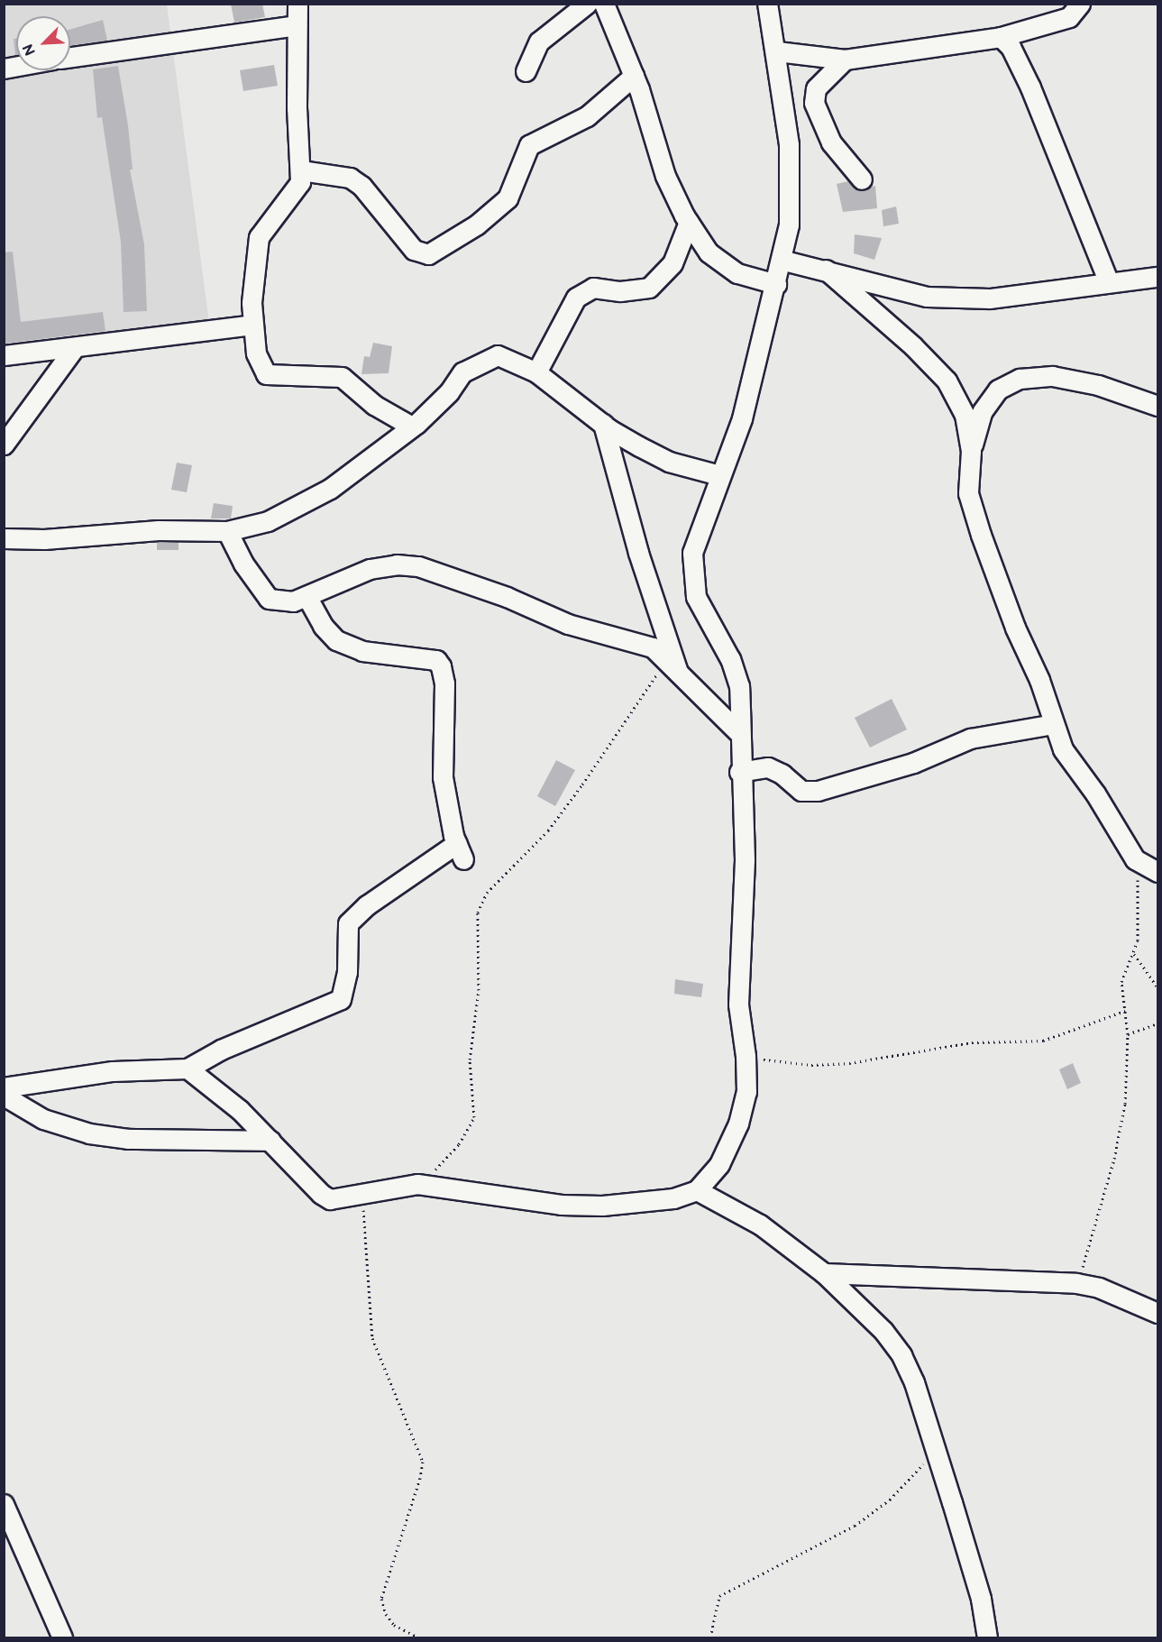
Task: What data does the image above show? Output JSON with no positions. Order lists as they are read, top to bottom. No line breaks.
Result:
{"north":"bottom left"}
